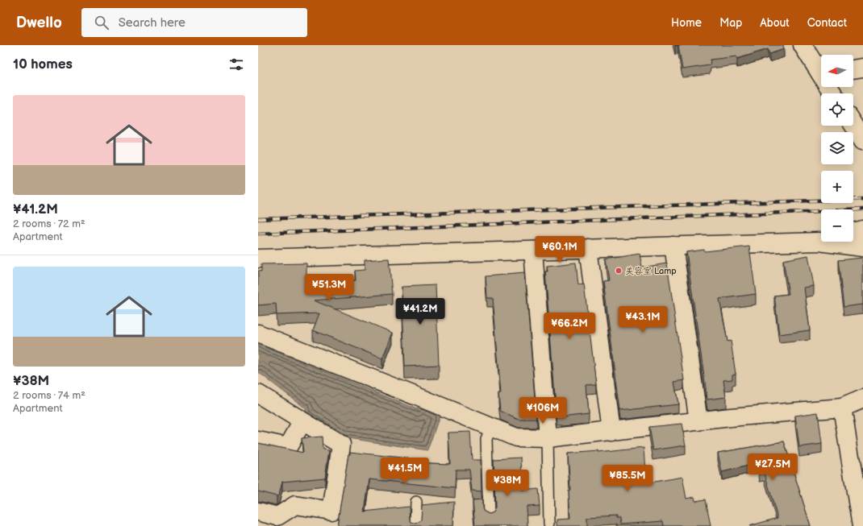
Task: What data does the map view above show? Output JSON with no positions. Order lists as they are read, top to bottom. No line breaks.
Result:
{"places":["美容室 Lamp"],"north":"left","page":{"header":"Dwello","search":"Search here","nav":["Home","Map","About","Contact"],"heading":"10 homes","map_buttons":["+","−"],"list":[{"name":"¥41.2M","note":"2 rooms · 72 m² · Apartment"},{"name":"¥38M","note":"2 rooms · 74 m² · Apartment"}],"price":["¥60.1M","¥51.3M","¥41.2M","¥43.1M","¥66.2M","¥106M","¥27.5M","¥41.5M","¥85.5M","¥38M"]}}
